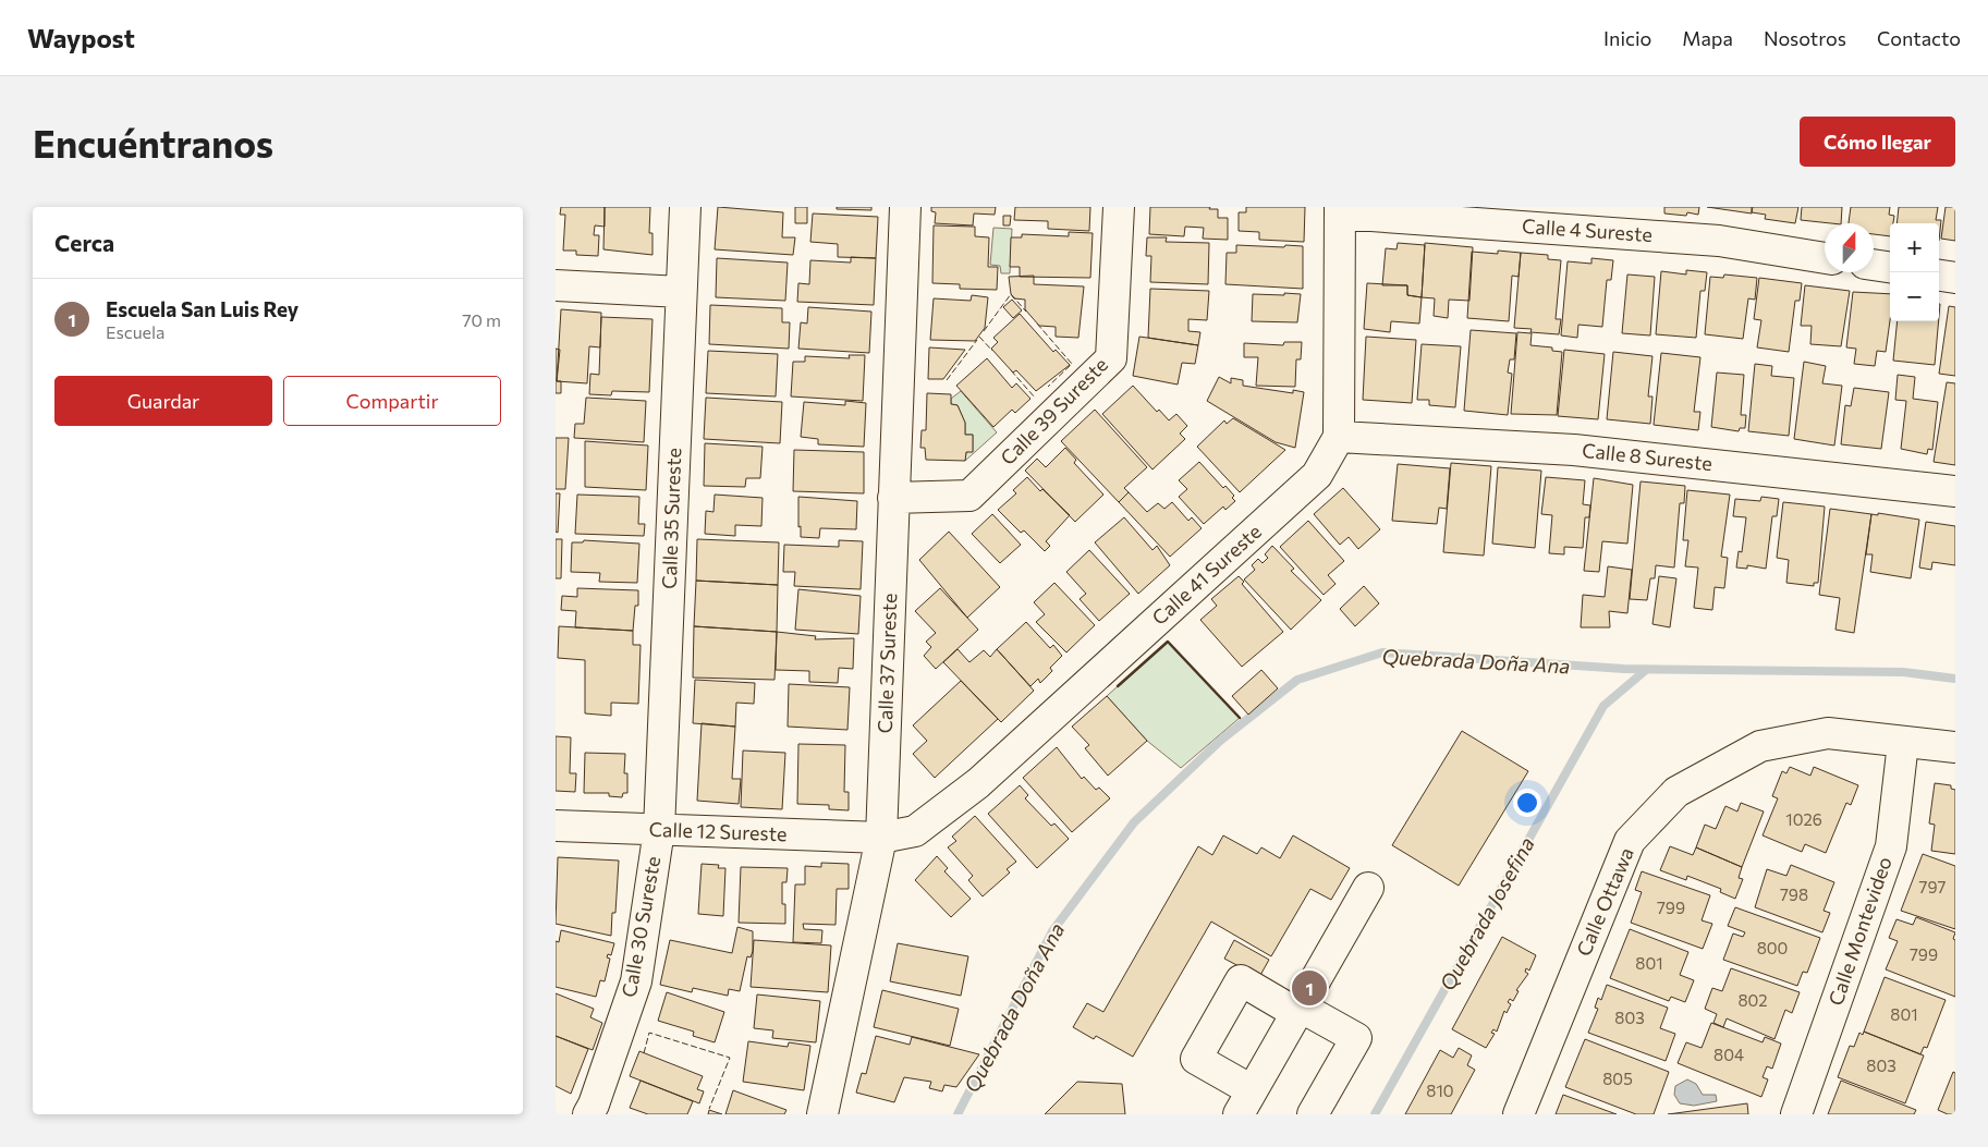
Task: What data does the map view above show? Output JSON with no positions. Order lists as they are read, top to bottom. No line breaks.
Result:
{"streets":{"street":["Calle 4 Sureste","Calle 39 Sureste","Calle 8 Sureste","Calle 35 Sureste","Calle 41 Sureste","Calle 37 Sureste","Calle 12 Sureste","Calle Ottawa","Calle 30 Sureste","Calle Montevideo"]},"crossings":[["Calle 4 Sureste","Calle 41 Sureste"],["Calle 39 Sureste","Calle 37 Sureste"],["Calle 8 Sureste","Calle 41 Sureste"],["Calle 35 Sureste","Calle 12 Sureste"],["Calle 35 Sureste","Calle 30 Sureste"],["Calle 41 Sureste","Calle 37 Sureste"],["Calle 41 Sureste","Calle 12 Sureste"],["Calle 37 Sureste","Calle 12 Sureste"],["Calle 12 Sureste","Calle 30 Sureste"],["Calle Ottawa","Calle Montevideo"]],"water":["Quebrada Doña Ana","Quebrada Josefina"],"house_numbers":["1026","797","798","799","800","799","801","802","801","803","804","803","805","810"],"north":"top","page":{"header":"Waypost","nav":["Inicio","Mapa","Nosotros","Contacto"],"buttons":["Cómo llegar",["Guardar","Compartir"]],"title":"Encuéntranos","heading":"Cerca","map_buttons":["+","−"],"list":[{"mark":"1","name":"Escuela San Luis Rey","note":"Escuela","value":"70 m"}],"pins":"1"}}
